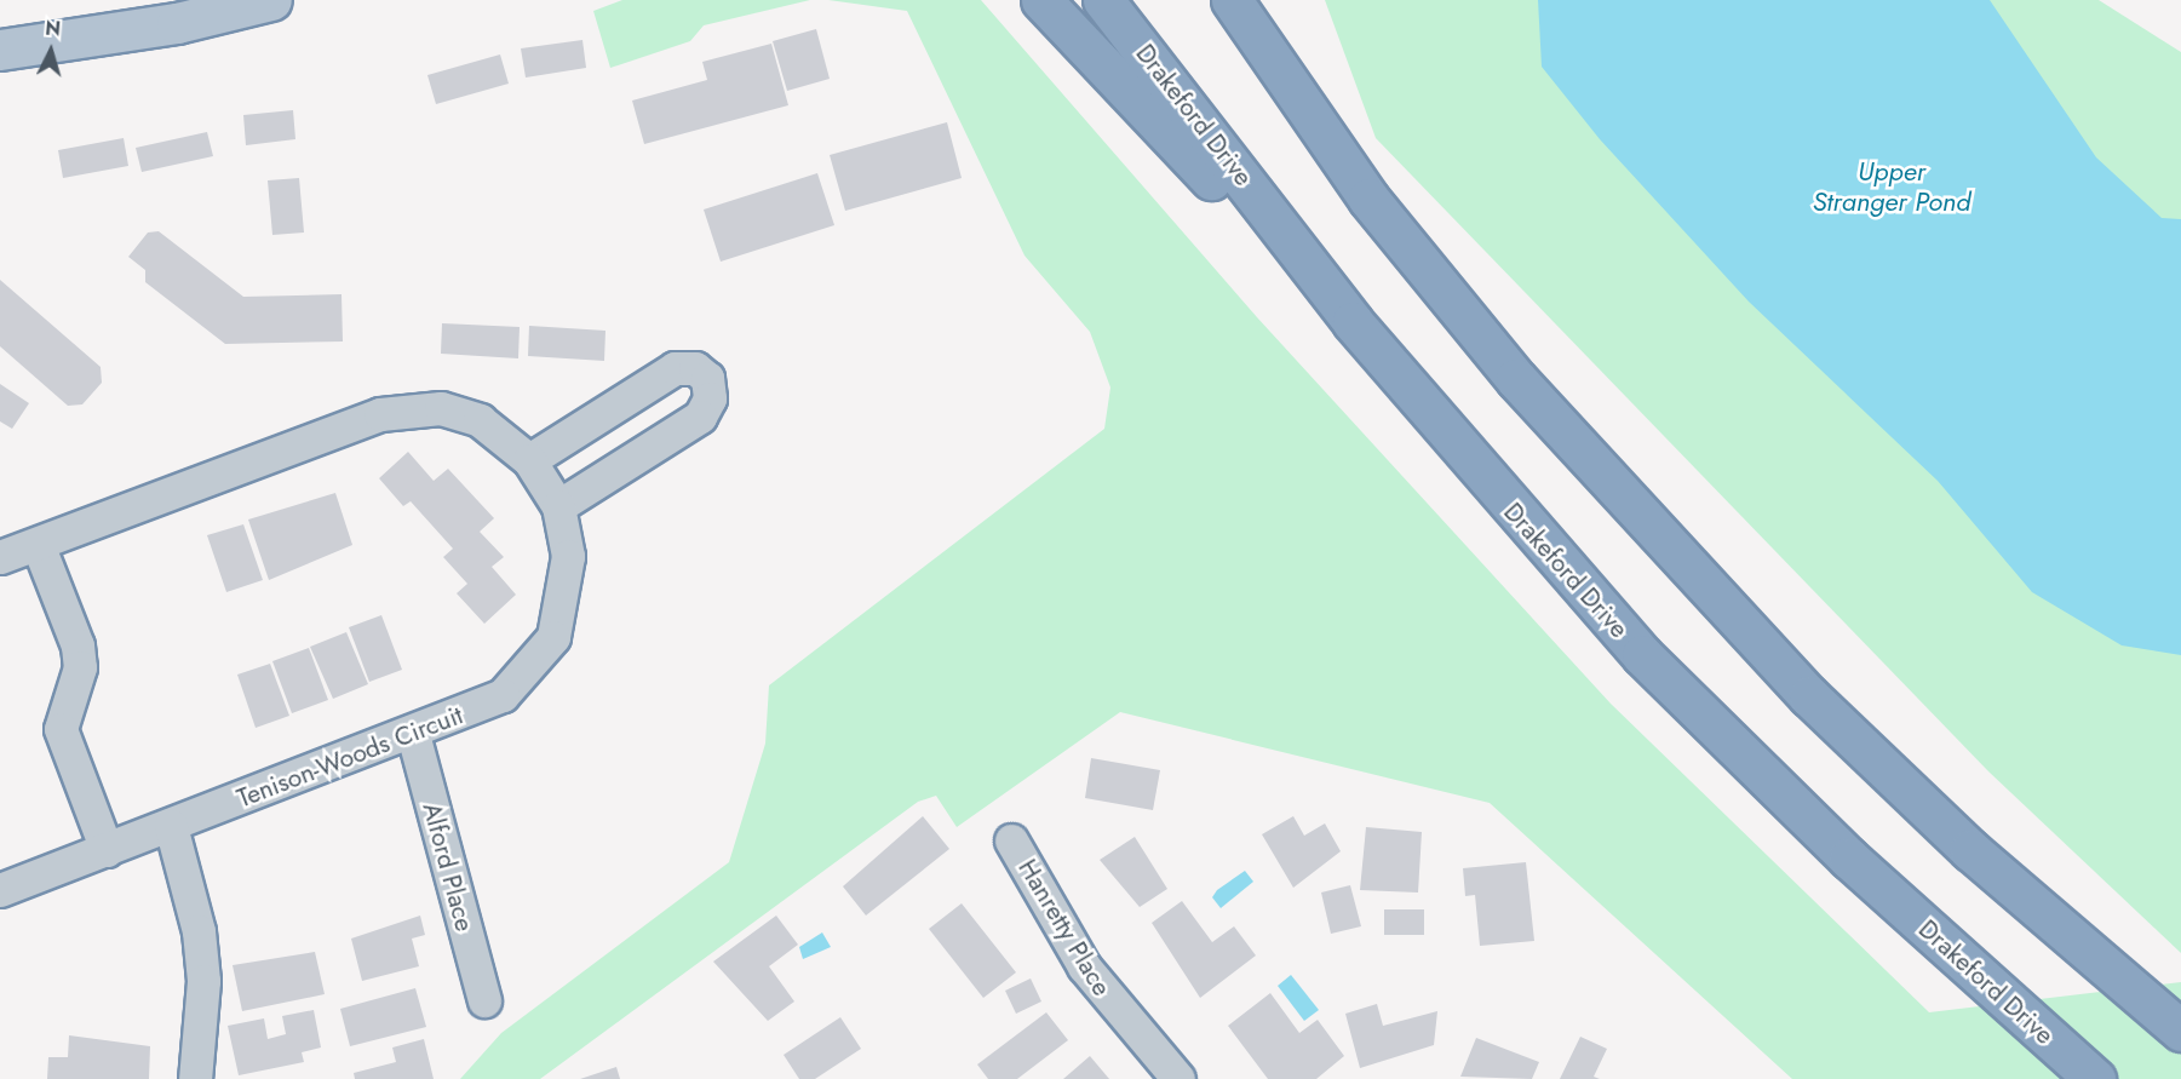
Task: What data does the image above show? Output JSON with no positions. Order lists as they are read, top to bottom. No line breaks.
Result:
{"streets":{"highway":["Drakeford Drive"],"street":["Tenison-Woods Circuit","Alford Place","Hanretty Place"]},"crossings":[["Tenison-Woods Circuit","Alford Place"]],"water":["Upper Stranger Pond"],"north":"top"}
